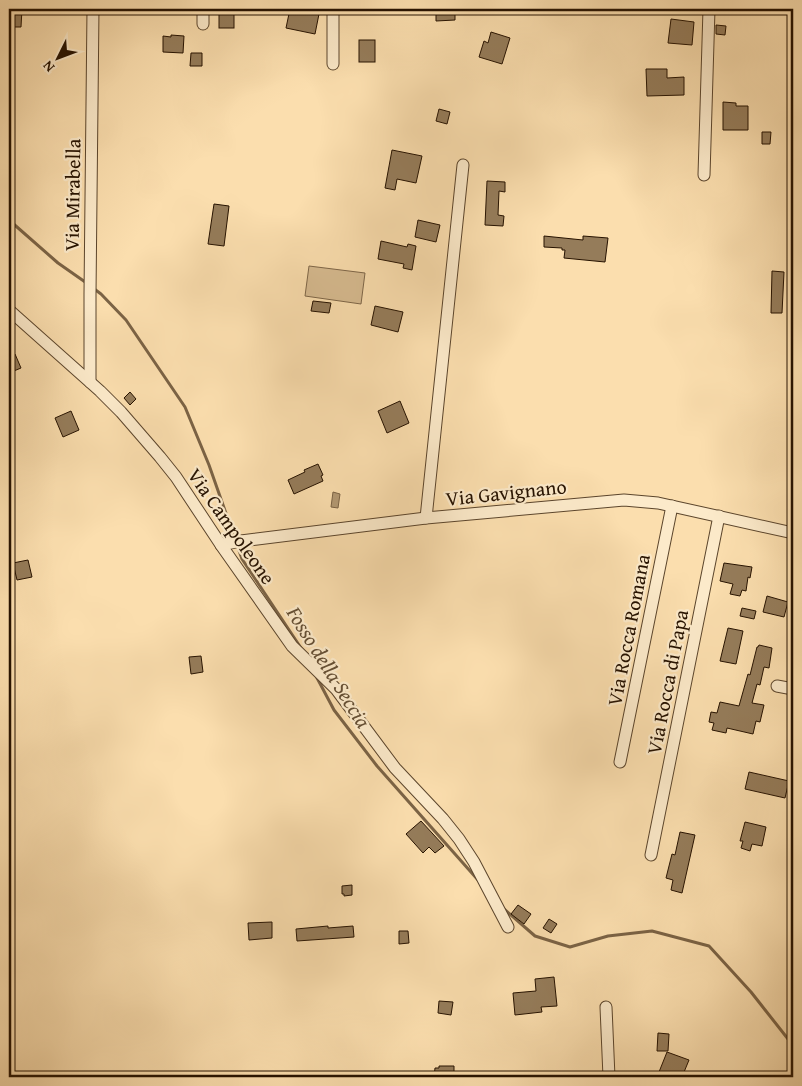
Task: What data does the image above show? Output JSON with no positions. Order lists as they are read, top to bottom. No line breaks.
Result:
{"streets":{"street":["Via Mirabella","Via Gavignano","Via Campoleone","Via Rocca Romana","Via Rocca di Papa"]},"crossings":[["Via Mirabella","Via Campoleone"],["Via Gavignano","Via Campoleone"],["Via Gavignano","Via Rocca Romana"],["Via Gavignano","Via Rocca di Papa"]],"water":["Fosso della Seccia"],"north":"bottom left"}
